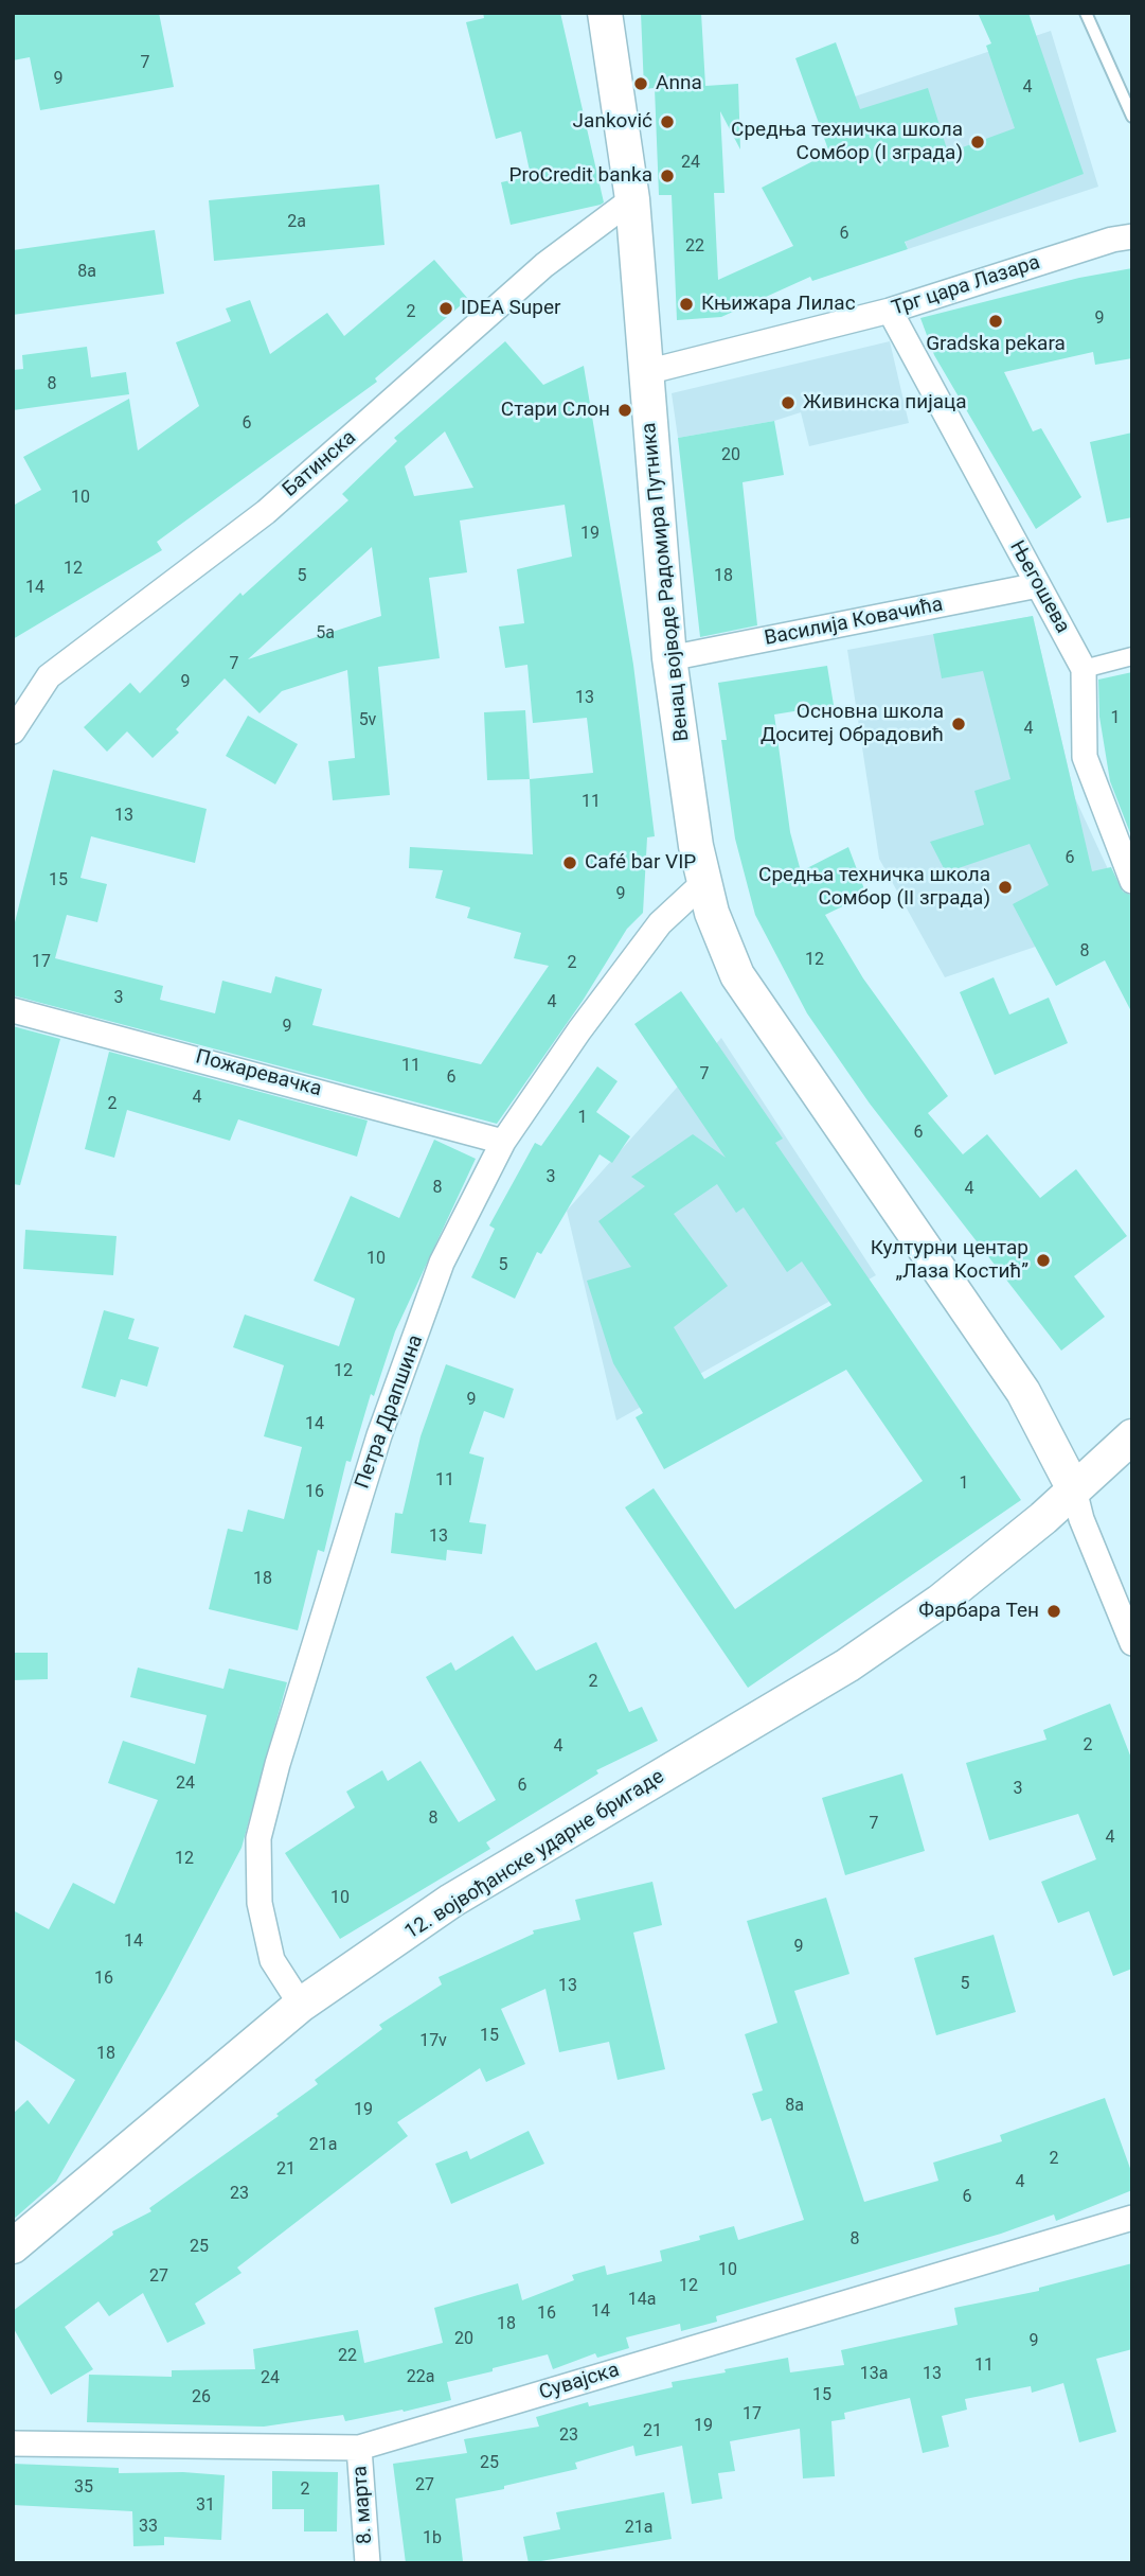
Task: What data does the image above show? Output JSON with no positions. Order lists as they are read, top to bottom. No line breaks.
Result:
{"streets":{"main road":["Венац војводе Радомира Путника","12. војвођанске ударне бригаде"],"street":["Трг цара Лазара","Батинска","Његошева","Василија Ковачића","Пожаревачка","Петра Драпшина","Сувајска","8. марта"]},"crossings":[["Трг цара Лазара","Венац војводе Радомира Путника"],["Трг цара Лазара","Његошева"],["Батинска","Венац војводе Радомира Путника"],["Венац војводе Радомира Путника","Василија Ковачића"],["Венац војводе Радомира Путника","Петра Драпшина"],["Венац војводе Радомира Путника","12. војвођанске ударне бригаде"],["Његошева","Василија Ковачића"],["Пожаревачка","Петра Драпшина"],["Петра Драпшина","12. војвођанске ударне бригаде"],["Сувајска","8. марта"]],"places":["Anna","Janković","Средња техничка школа Сомбор (I зграда)","ProCredit banka","Књижара Лилас","IDEA Super","Gradska pekara","Живинска пијаца","Стари Слон","Основна школа Доситеј Обрадовић","Café bar VIP","Средња техничка школа Сомбор (II зграда)","Културни центар „Лаза Костић”","Фарбара Тен"],"house_numbers":["7","9","4","24","2a","6","22","8a","2","9","8","6","20","10","19","12","5","18","14","5a","7","9","13","1","5v","4","11","13","6","15","9","8","12","17","2","3","4","9","11","7","6","4","2","1","6","3","8","4","10","5","12","9","14","11","1","16","13","18","2","2","4","24","6","3","8","7","4","12","10","14","9","16","5","13","15","17v","18","8a","19","21a","2","21","4","23","6","8","25","10","27","12","14a","14","16","18","20","9","22","11","13a","13","22a","24","15","26","17","19","21","23","25","27","35","2","31","33","21a","1b"]}
